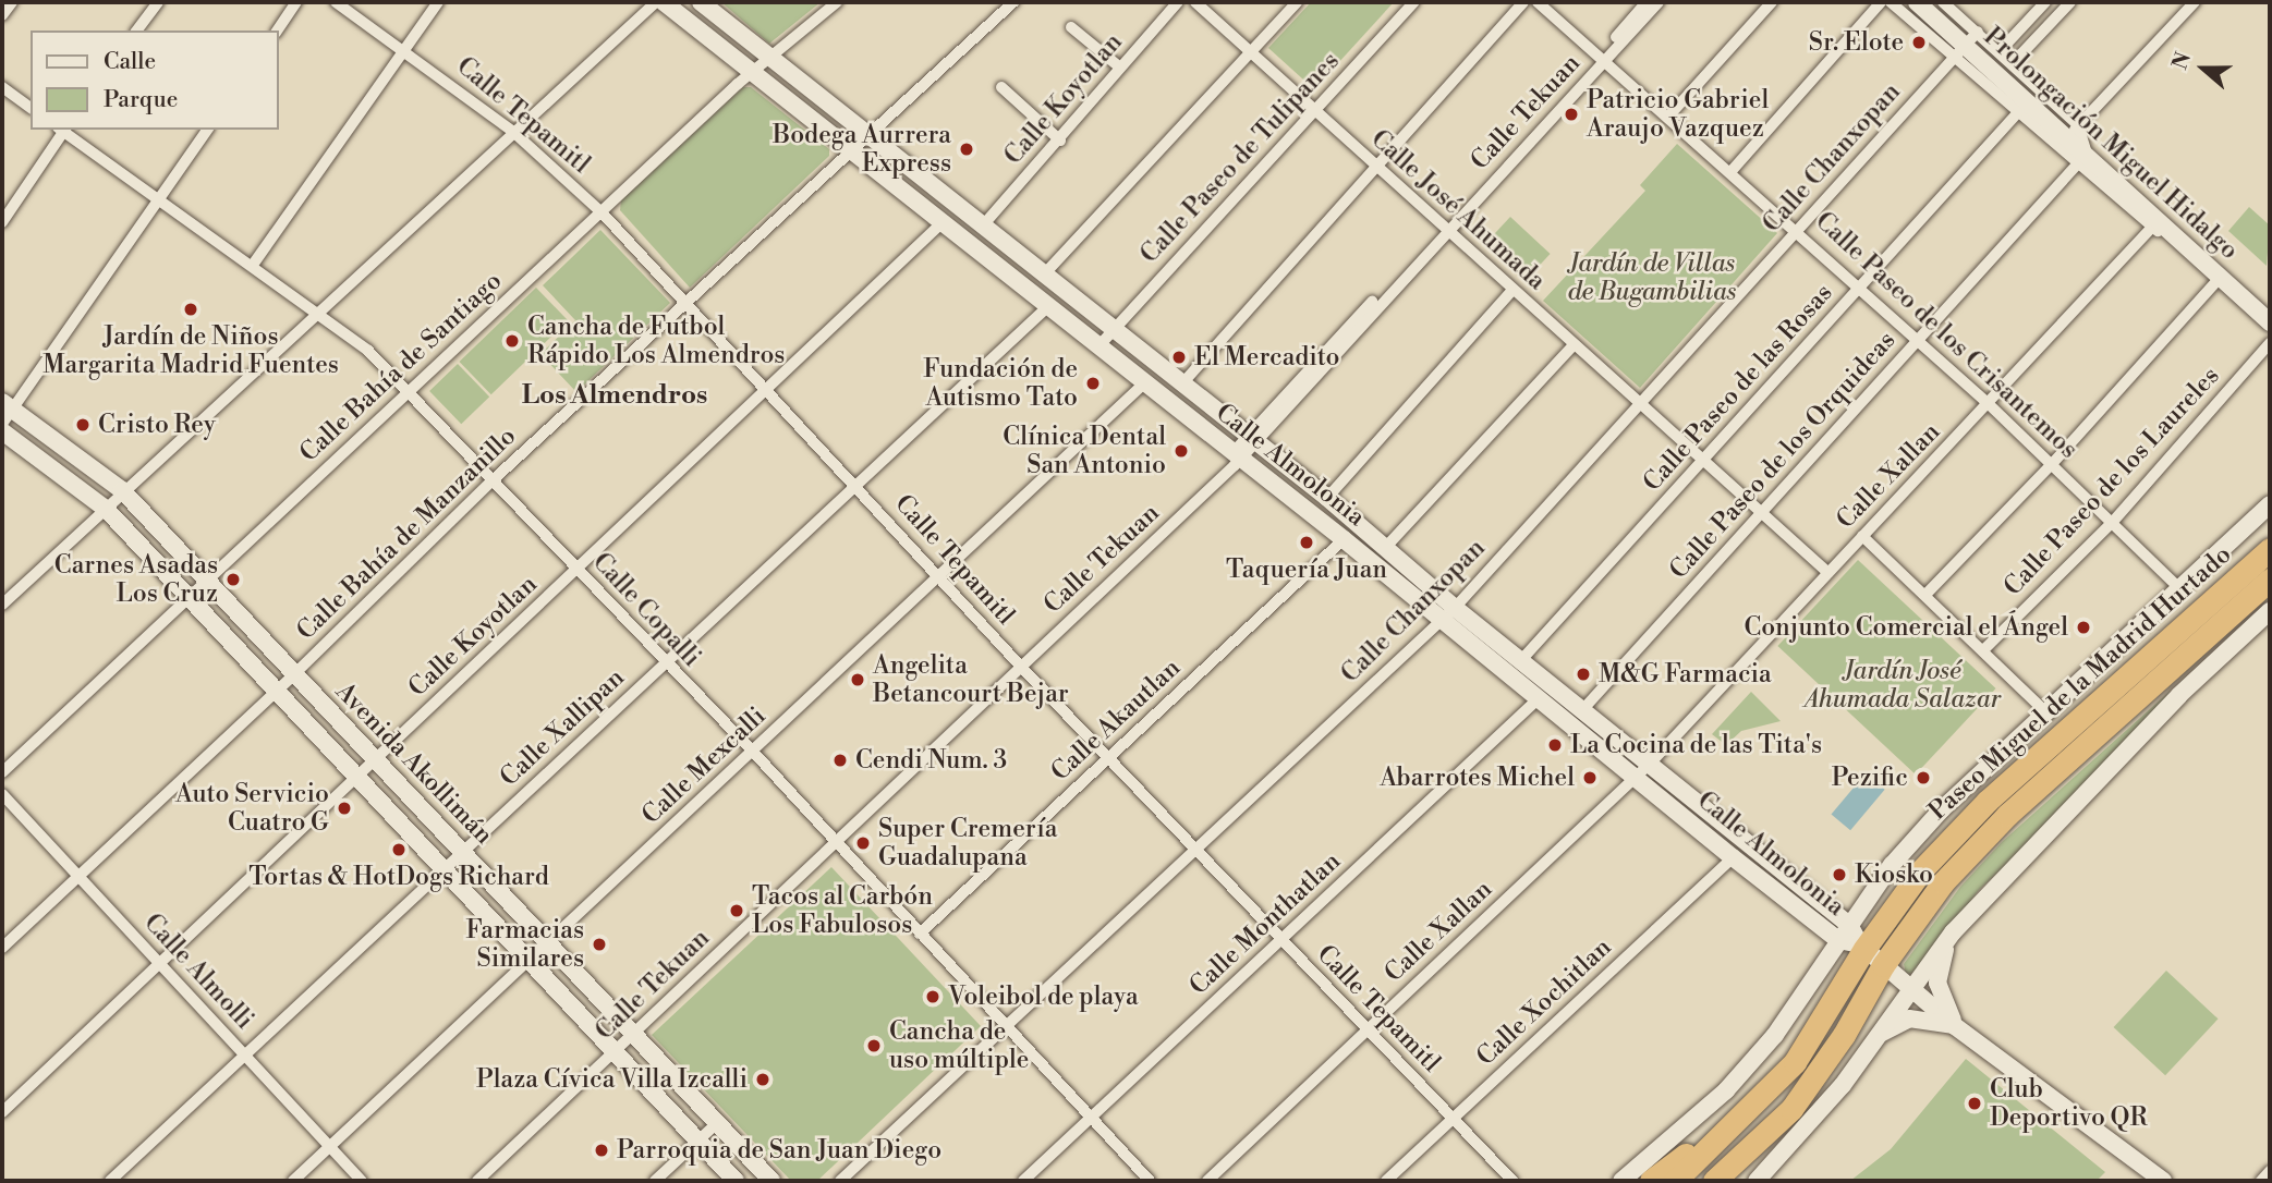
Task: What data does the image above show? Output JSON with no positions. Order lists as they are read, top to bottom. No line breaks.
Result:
{"streets":{"highway":["Paseo Miguel de la Madrid Hurtado"],"street":["Calle Koyotlan","Calle Tekuan","Calle Tepamitl","Prolongación Miguel Hidalgo","Calle Paseo de Tulipanes","Calle Chanxopan","Calle José Ahumada","Calle Paseo de los Crisantemos","Calle Bahía de Santiago","Calle Paseo de las Rosas","Calle Paseo de los Orquideas","Calle Almolonia","Calle Xallan","Calle Paseo de los Laureles","Calle Bahía de Manzanillo","Calle Copalli","Calle Akautlan","Calle Xallipan","Avenida Akollimán","Calle Mexcalli","Calle Monthatlan","Calle Almolli","Calle Xochitlan"]},"crossings":[["Calle Koyotlan","Calle Tepamitl"],["Calle Koyotlan","Calle Almolonia"],["Calle Koyotlan","Calle Copalli"],["Calle Koyotlan","Avenida Akollimán"],["Calle Koyotlan","Calle Almolli"],["Calle Tekuan","Calle Tepamitl"],["Calle Tekuan","Calle José Ahumada"],["Calle Tekuan","Calle Paseo de los Crisantemos"],["Calle Tekuan","Calle Almolonia"],["Calle Tekuan","Calle Copalli"],["Calle Tekuan","Avenida Akollimán"],["Calle Tepamitl","Calle Chanxopan"],["Calle Tepamitl","Calle Bahía de Santiago"],["Calle Tepamitl","Calle Xallan"],["Calle Tepamitl","Calle Bahía de Manzanillo"],["Calle Tepamitl","Calle Akautlan"],["Calle Tepamitl","Calle Xallipan"],["Calle Tepamitl","Calle Mexcalli"],["Calle Tepamitl","Calle Monthatlan"],["Calle Tepamitl","Calle Xochitlan"],["Prolongación Miguel Hidalgo","Calle Chanxopan"],["Prolongación Miguel Hidalgo","Calle Paseo de los Orquideas"],["Prolongación Miguel Hidalgo","Calle Xallan"],["Calle Paseo de Tulipanes","Calle José Ahumada"],["Calle Paseo de Tulipanes","Calle Almolonia"],["Calle Chanxopan","Calle José Ahumada"],["Calle Chanxopan","Calle Paseo de los Crisantemos"],["Calle Chanxopan","Calle Almolonia"],["Calle Chanxopan","Calle Copalli"],["Calle José Ahumada","Calle Paseo de las Rosas"],["Calle José Ahumada","Calle Paseo de los Orquideas"],["Calle José Ahumada","Calle Xallan"],["Calle Paseo de los Crisantemos","Calle Paseo de las Rosas"],["Calle Paseo de los Crisantemos","Calle Paseo de los Orquideas"],["Calle Paseo de los Crisantemos","Calle Xallan"],["Calle Paseo de los Crisantemos","Calle Paseo de los Laureles"],["Calle Bahía de Santiago","Calle Almolonia"],["Calle Bahía de Santiago","Calle Copalli"],["Calle Bahía de Santiago","Avenida Akollimán"],["Calle Paseo de las Rosas","Calle Almolonia"],["Calle Paseo de los Orquideas","Calle Almolonia"],["Calle Almolonia","Calle Xallan"],["Calle Almolonia","Calle Bahía de Manzanillo"],["Calle Almolonia","Paseo Miguel de la Madrid Hurtado"],["Calle Almolonia","Calle Akautlan"],["Calle Almolonia","Calle Xallipan"],["Calle Almolonia","Calle Mexcalli"],["Calle Almolonia","Calle Monthatlan"],["Calle Almolonia","Calle Xochitlan"],["Calle Bahía de Manzanillo","Calle Copalli"],["Calle Bahía de Manzanillo","Avenida Akollimán"],["Calle Bahía de Manzanillo","Calle Almolli"],["Calle Copalli","Calle Akautlan"],["Calle Copalli","Calle Xallipan"],["Calle Copalli","Calle Mexcalli"],["Calle Copalli","Calle Monthatlan"],["Calle Xallipan","Avenida Akollimán"],["Calle Xallipan","Calle Almolli"],["Avenida Akollimán","Calle Mexcalli"],["Calle Mexcalli","Calle Almolli"]],"districts":["Los Almendros"],"parks":["Jardín de Villas de Bugambilias","Jardín José Ahumada Salazar"],"places":["Sr. Elote","Patricio Gabriel Araujo Vazquez","Bodega Aurrera Express","Jardín de Niños Margarita Madrid Fuentes","Cancha de Futbol Rápido Los Almendros","El Mercadito","Fundación de Autismo Tato","Cristo Rey","Clínica Dental San Antonio","Taquería Juan","Carnes Asadas Los Cruz","Conjunto Comercial el Ángel","M&G Farmacia","Angelita Betancourt Bejar","La Cocina de las Tita's","Cendi Num. 3","Abarrotes Michel","Pezific","Auto Servicio Cuatro G","Super Cremería Guadalupana","Tortas & HotDogs Richard","Kiosko","Tacos al Carbón Los Fabulosos","Farmacias Similares","Voleibol de playa","Cancha de uso múltiple","Plaza Cívica Villa Izcalli","Club Deportivo QR","Parroquia de San Juan Diego"],"legend":["Calle","Parque"],"north":"left"}
